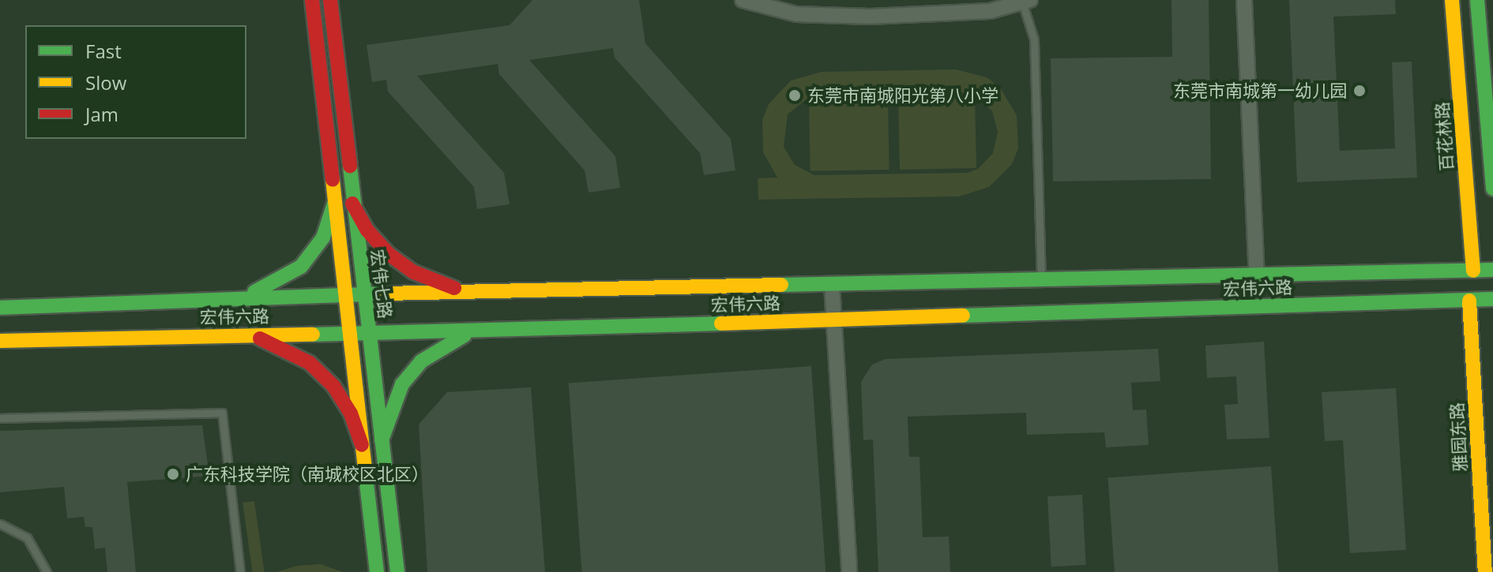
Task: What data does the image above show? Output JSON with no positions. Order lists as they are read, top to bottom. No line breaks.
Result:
{"streets":{"main road":["百花林路","宏伟七路","宏伟六路","雅园东路"]},"crossings":[["百花林路","宏伟六路"],["宏伟七路","宏伟六路"],["宏伟六路","雅园东路"]],"places":["东莞市南城第一幼儿园","东莞市南城阳光第八小学","广东科技学院（南城校区北区）"],"legend":["Fast","Slow","Jam"]}
